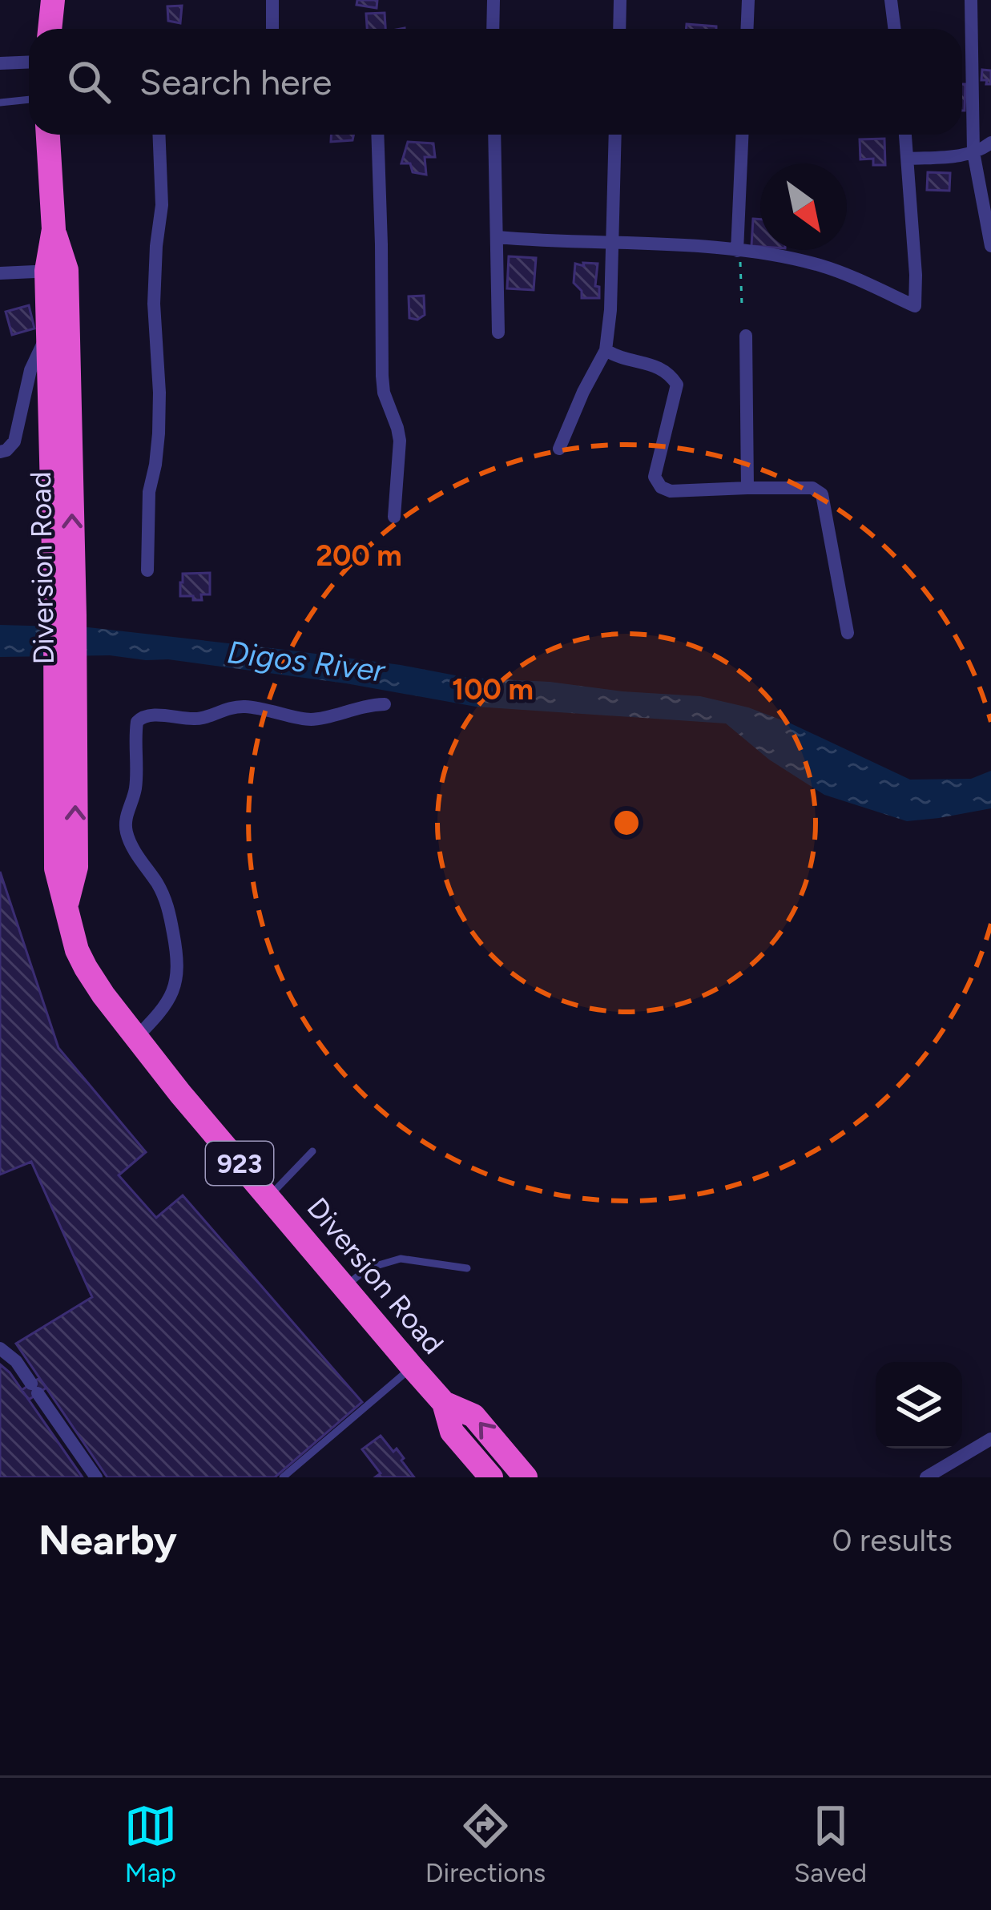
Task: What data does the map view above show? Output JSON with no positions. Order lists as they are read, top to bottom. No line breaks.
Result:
{"streets":{"highway":["Diversion Road","923"]},"water":["Digos River"],"north":"bottom right","page":{"search":"Search here","heading":["Nearby","0 results"],"nav":["Map","Directions","Saved"]},"rings":["200 m","100 m"]}
